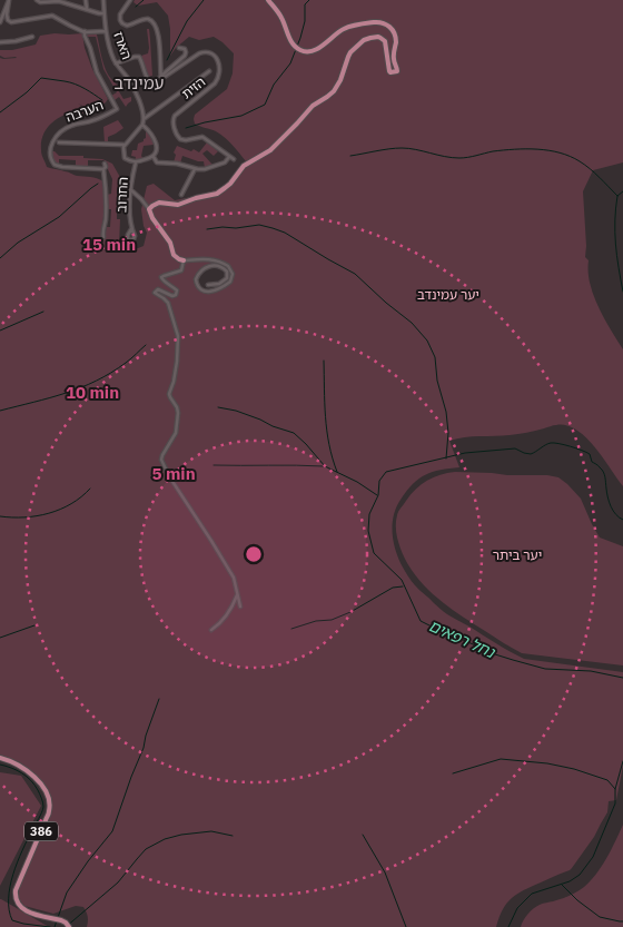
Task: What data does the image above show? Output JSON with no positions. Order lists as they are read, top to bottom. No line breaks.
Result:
{"streets":{"main road":["386"],"street":["הארז","הזית","הערבה","החרוב"]},"crossings":[["הארז","החרוב"]],"districts":["עמינדב"],"water":["נחל רפאים"],"parks":["יער עמינדב","יער ביתר"],"rings":["15 min","10 min","5 min"]}
